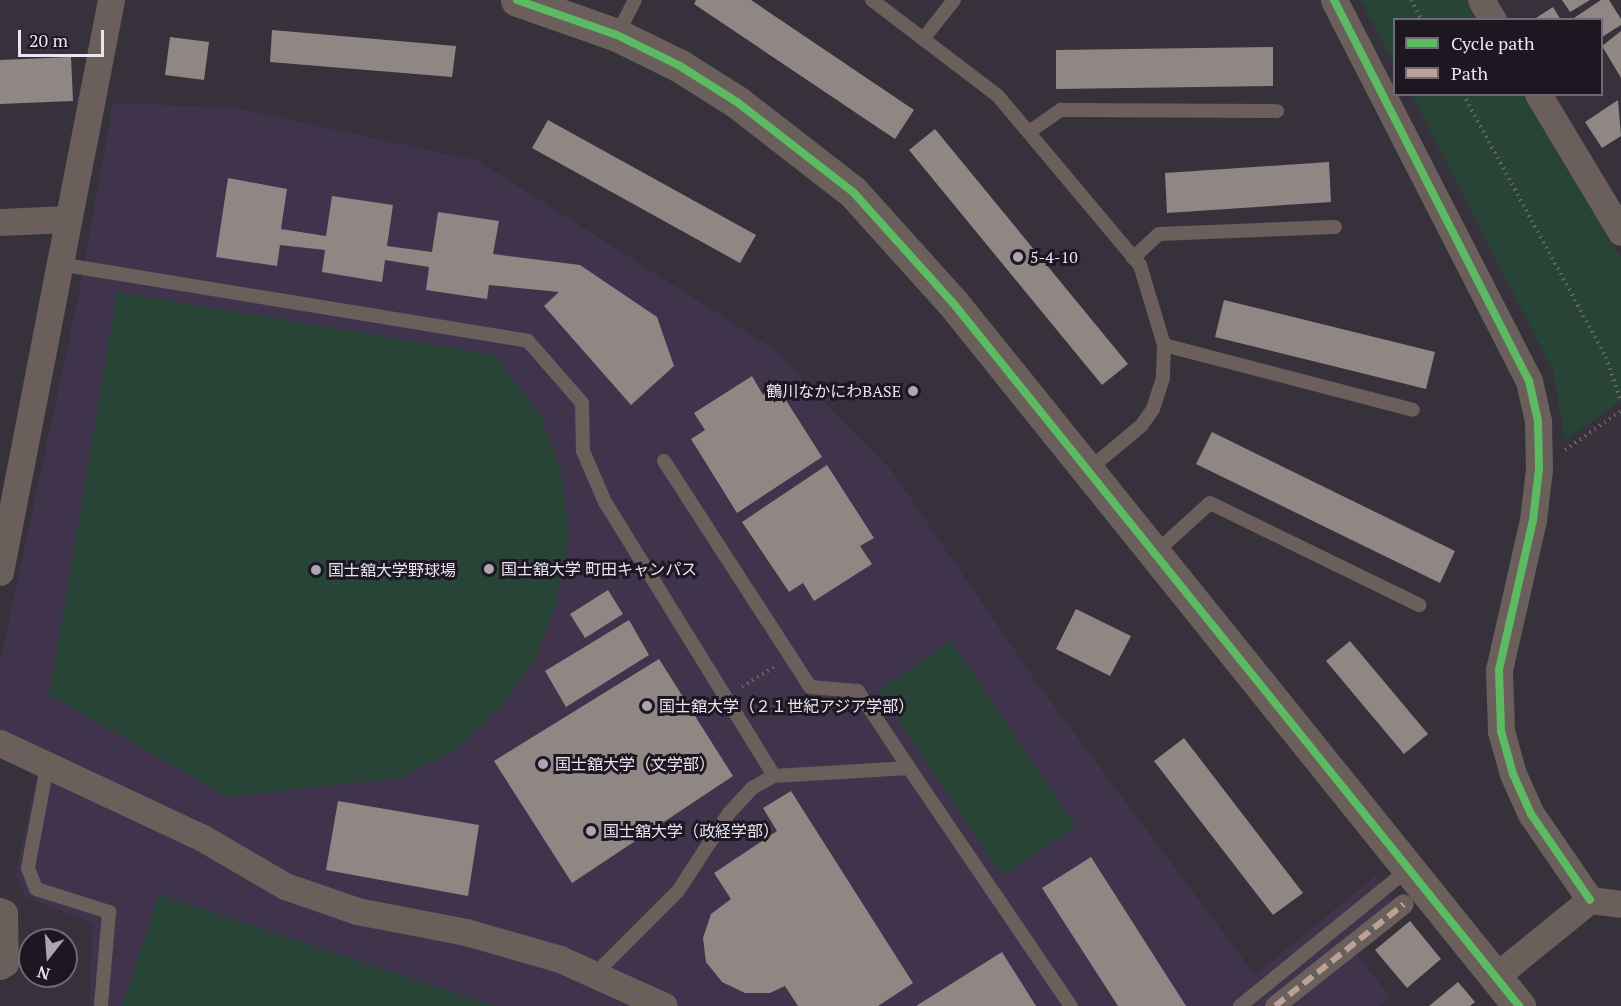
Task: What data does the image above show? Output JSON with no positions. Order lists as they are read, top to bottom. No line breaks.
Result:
{"places":["5-4-10","鶴川なかにわBASE","国士舘大学 町田キャンパス","国士舘大学野球場","国士舘大学（２１世紀アジア学部）","国士舘大学（文学部）","国士舘大学（政経学部）"],"legend":["Cycle path","Path"],"scale_bar":"20 m","north":"bottom"}
